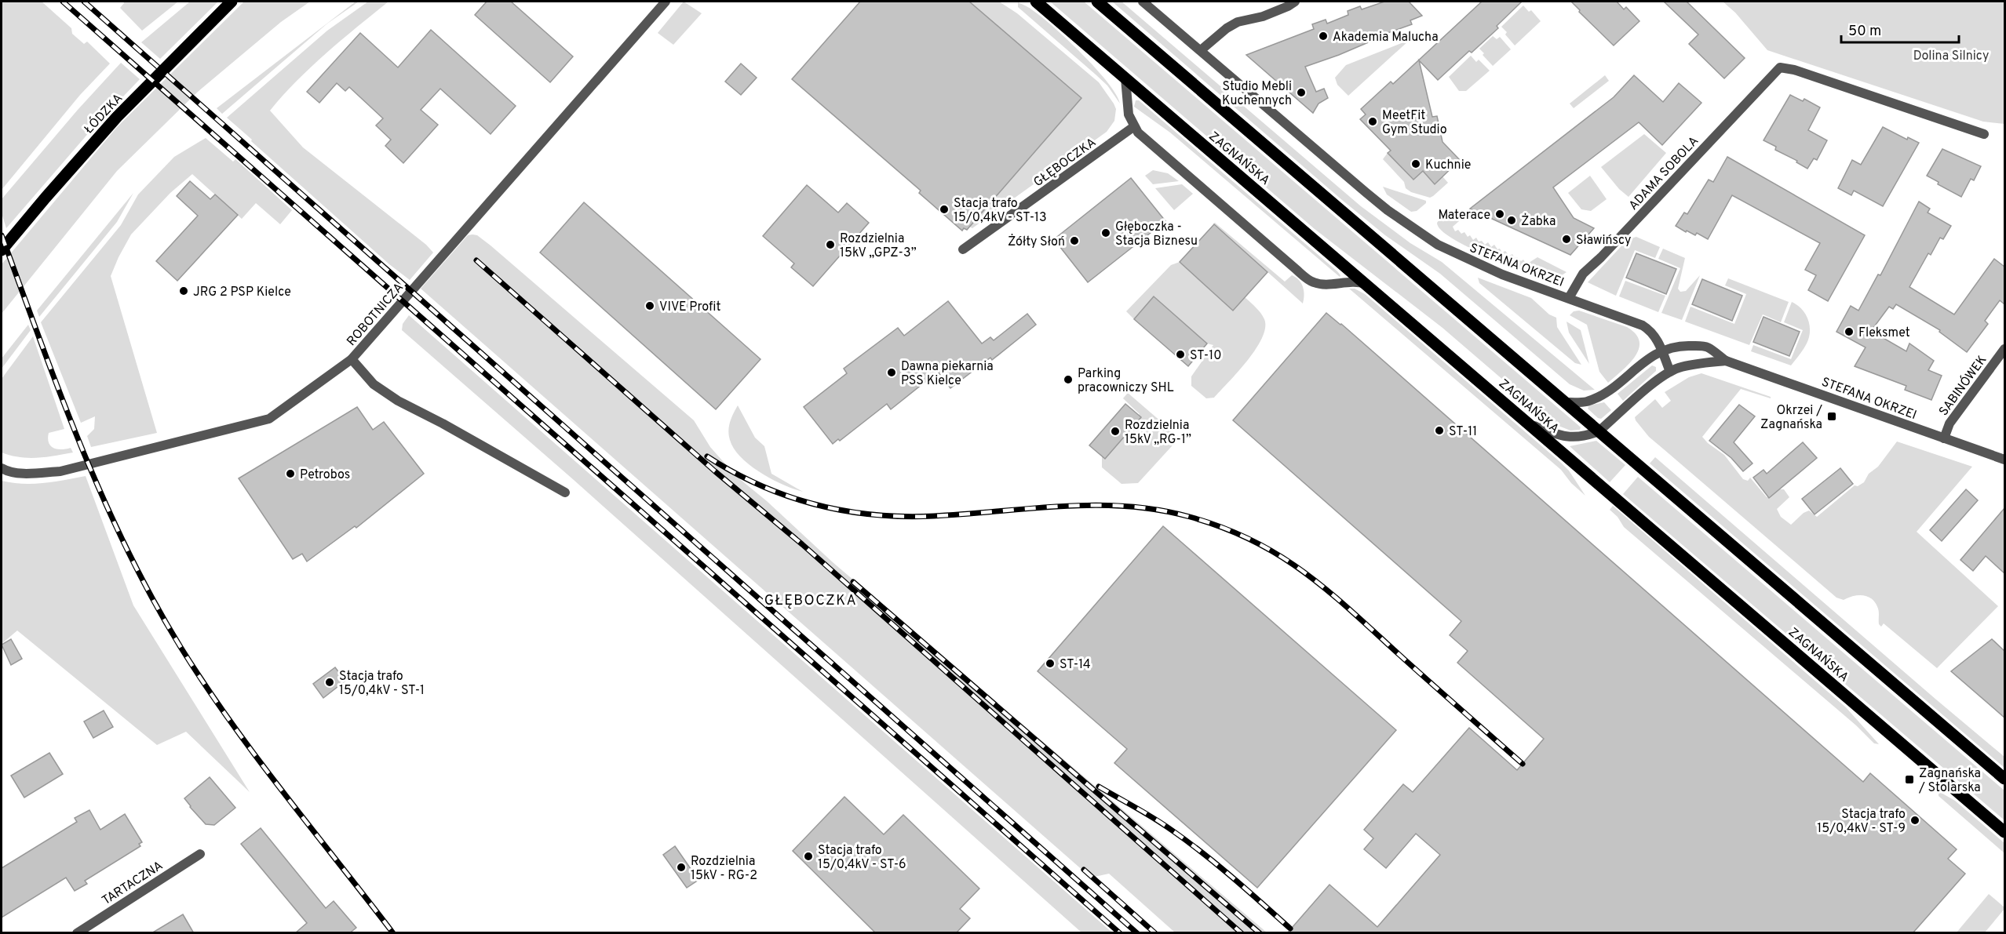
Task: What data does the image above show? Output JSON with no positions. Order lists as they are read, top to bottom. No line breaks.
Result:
{"streets":{"main road":["ŁÓDZKA","ZAGNAŃSKA"],"street":["GŁĘBOCZKA","ADAMA SOBOLA","STEFANA OKRZEI","ROBOTNICZA","SABINÓWEK","TARTACZNA"]},"crossings":[["ZAGNAŃSKA","STEFANA OKRZEI"],["ADAMA SOBOLA","STEFANA OKRZEI"],["STEFANA OKRZEI","SABINÓWEK"]],"districts":["GŁĘBOCZKA"],"parks":["Dolina Silnicy"],"places":{"other":["Akademia Malucha","Studio Mebli Kuchennych","MeetFit Gym Studio","Kuchnie","Stacja trafo 15/0,4kV - ST-13","Materace","Żabka","Głęboczka - Stacja Biznesu","Sławińscy","Żółty Słoń","Rozdzielnia 15kV „GPZ-3”","JRG 2 PSP Kielce","VIVE Profit","Fleksmet","ST-10","Dawna piekarnia PSS Kielce","Parking pracowniczy SHL","ST-11","Rozdzielnia 15kV „RG-1”","Petrobos","ST-14","Stacja trafo 15/0,4kV - ST-1","Stacja trafo 15/0,4kV - ST-9","Stacja trafo 15/0,4kV - ST-6","Rozdzielnia 15kV - RG-2"],"transit":["Okrzei / Zagnańska","Zagnańska / Stolarska"]},"scale_bar":"50 m"}
